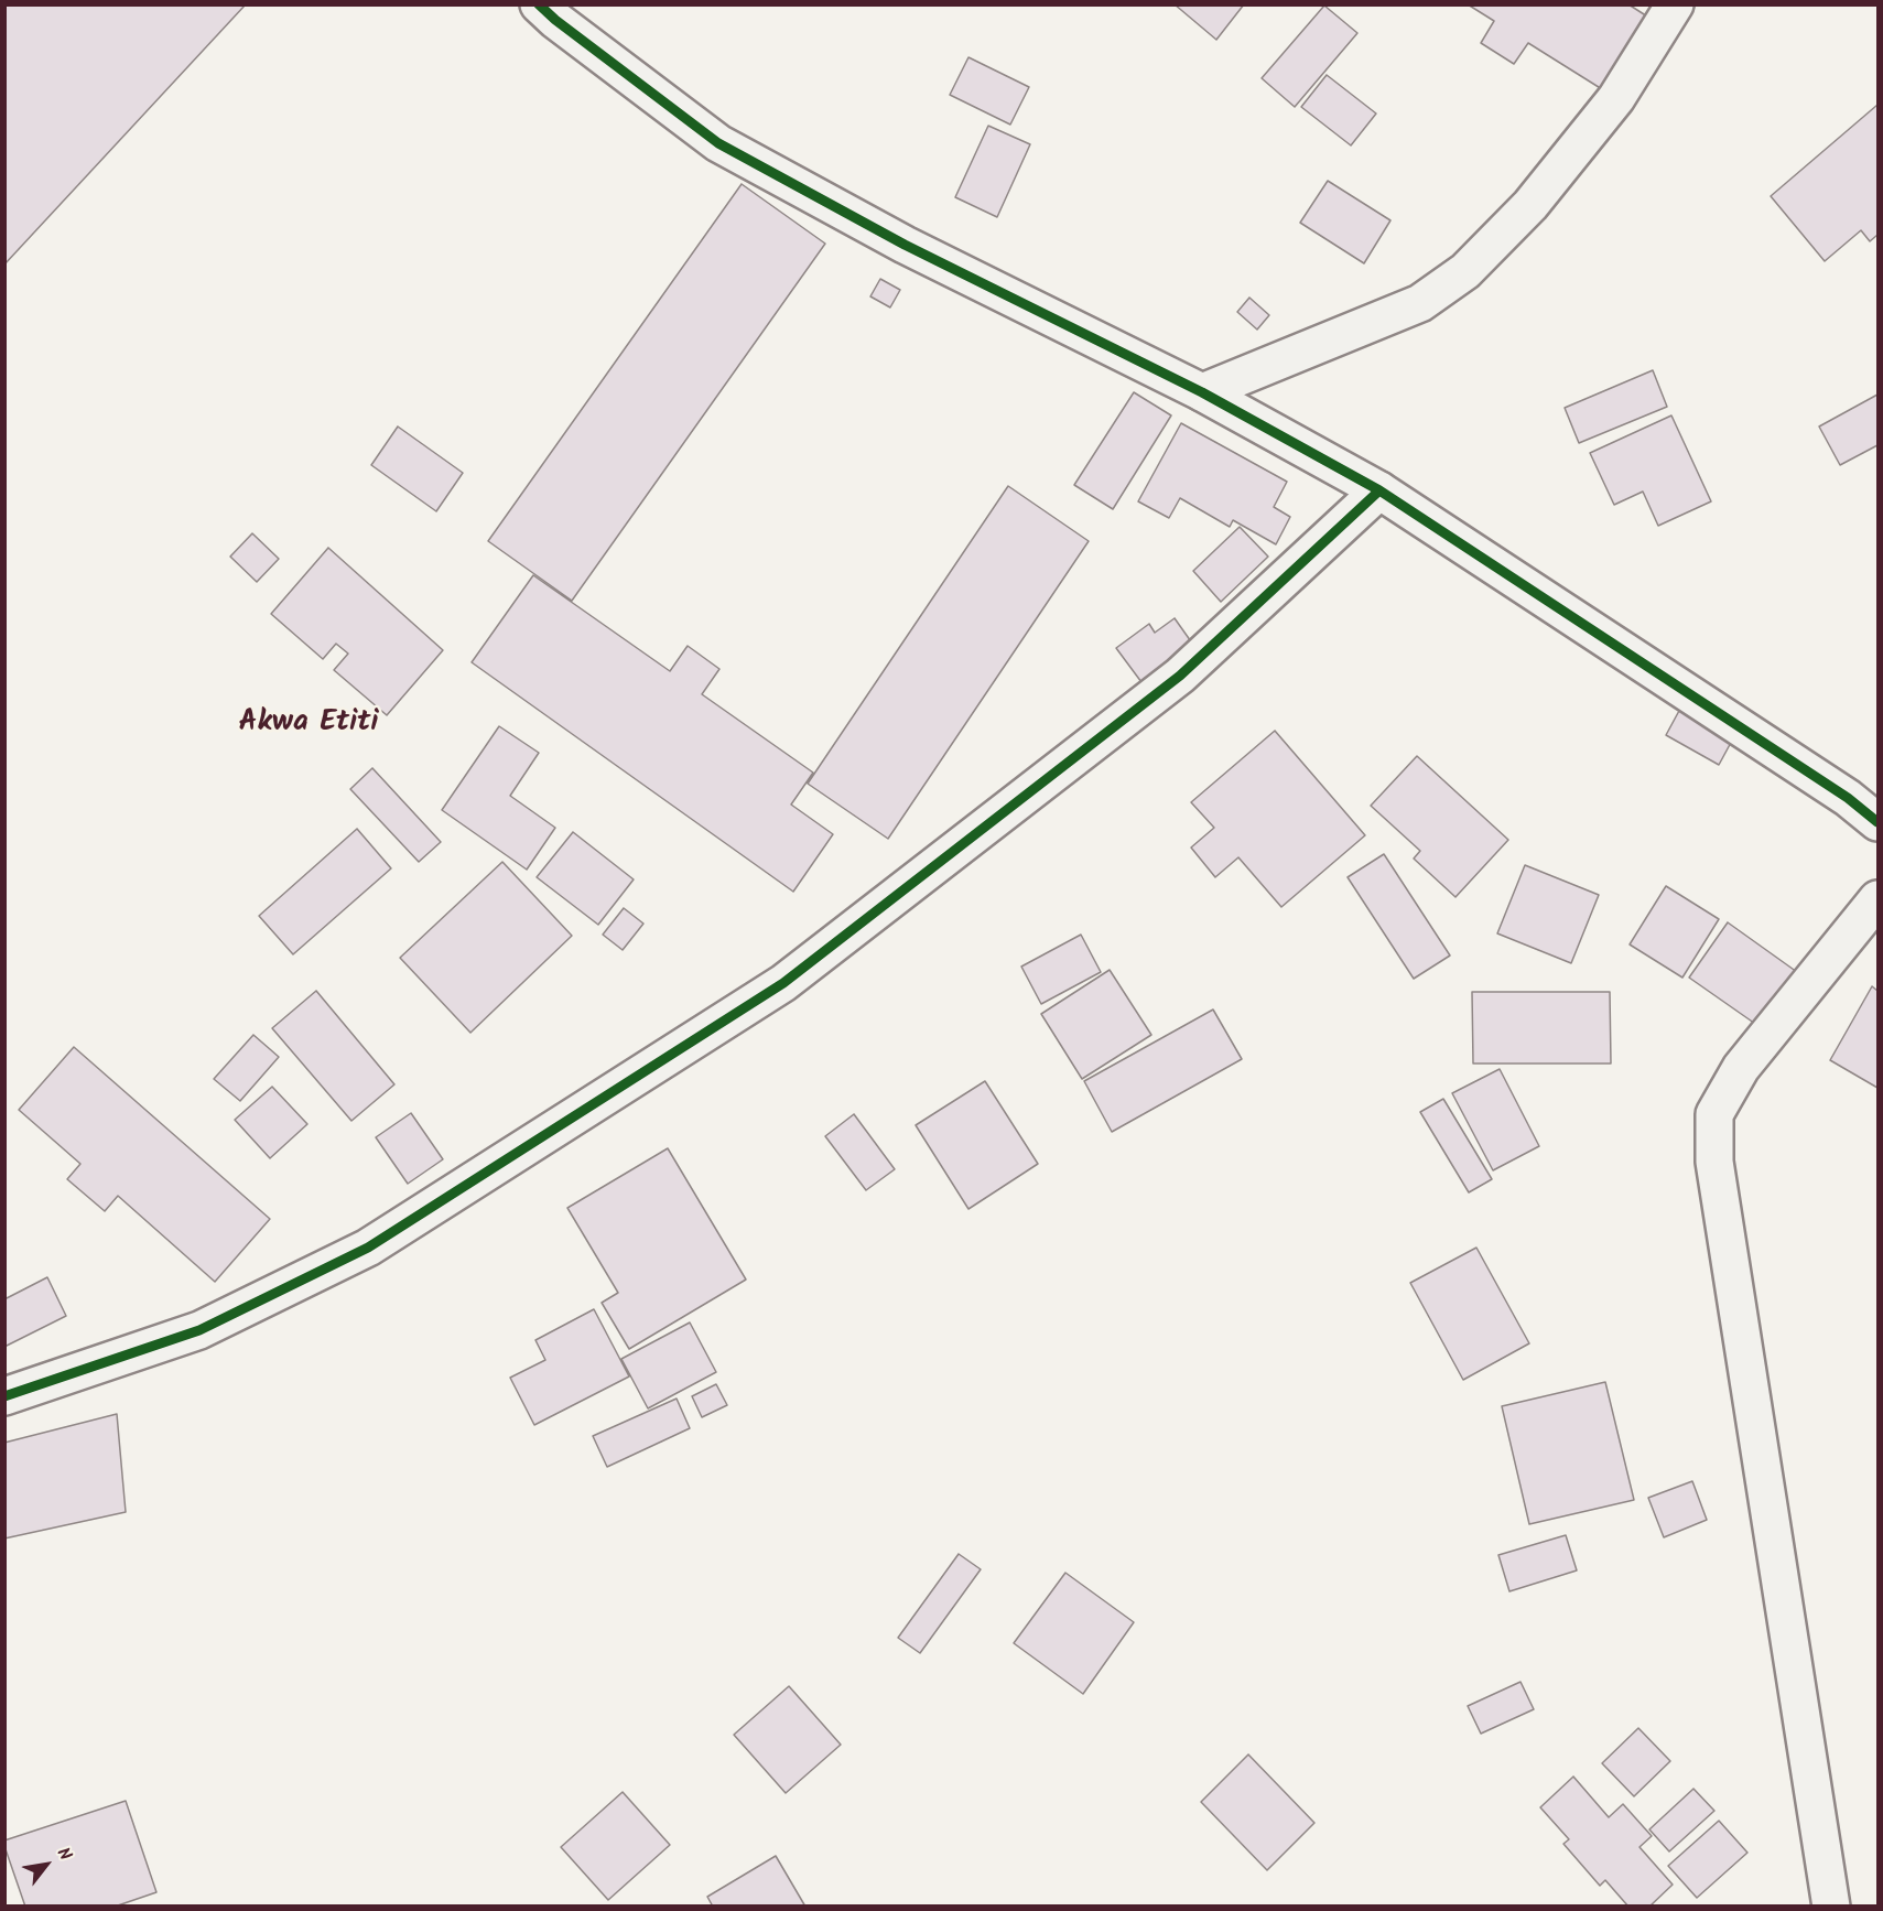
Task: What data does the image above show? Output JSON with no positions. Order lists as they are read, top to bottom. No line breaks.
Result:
{"districts":["Akwa Etiti"],"north":"top right"}
